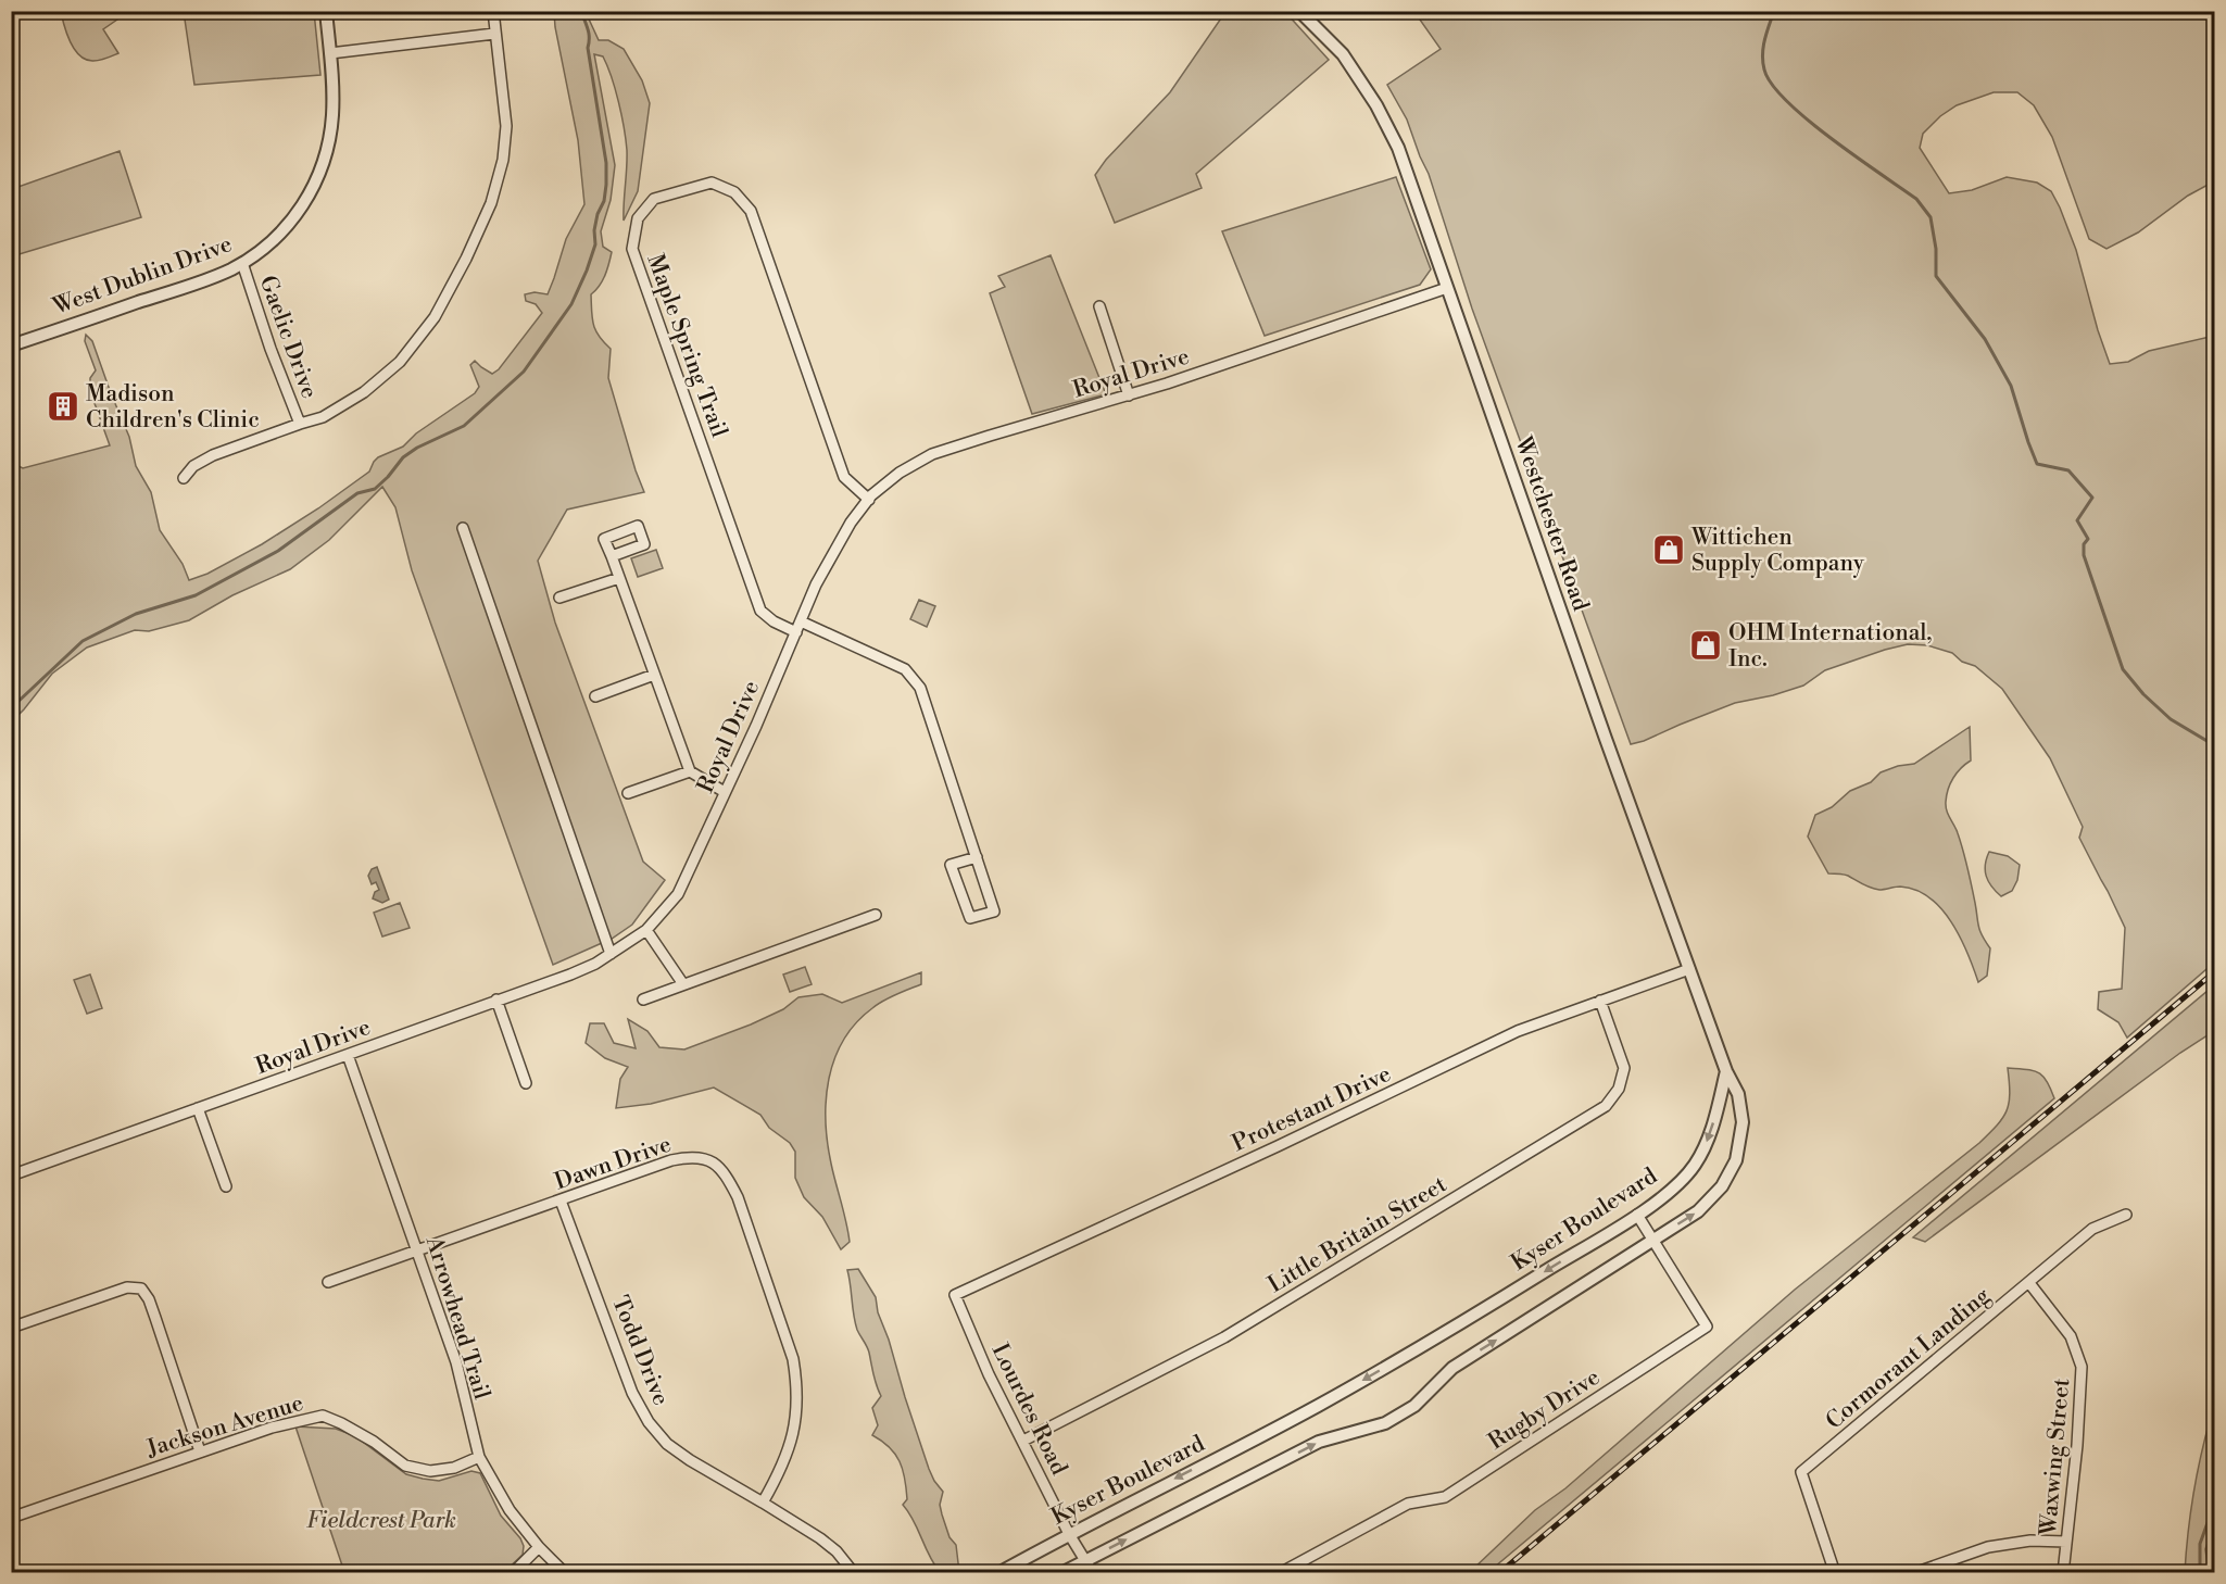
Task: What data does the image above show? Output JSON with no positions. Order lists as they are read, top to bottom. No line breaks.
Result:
{"streets":{"street":["West Dublin Drive","Gaelic Drive","Maple Spring Trail","Royal Drive","Westchester Road","Protestant Drive","Dawn Drive","Kyser Boulevard","Little Britain Street","Arrowhead Trail","Todd Drive","Cormorant Landing","Lourdes Road","Rugby Drive","Jackson Avenue","Waxwing Street"]},"crossings":[["West Dublin Drive","Gaelic Drive"],["Maple Spring Trail","Royal Drive"],["Royal Drive","Westchester Road"],["Royal Drive","Arrowhead Trail"],["Westchester Road","Protestant Drive"],["Westchester Road","Kyser Boulevard"],["Protestant Drive","Little Britain Street"],["Protestant Drive","Lourdes Road"],["Dawn Drive","Arrowhead Trail"],["Dawn Drive","Todd Drive"],["Kyser Boulevard","Lourdes Road"],["Kyser Boulevard","Rugby Drive"],["Little Britain Street","Lourdes Road"],["Arrowhead Trail","Jackson Avenue"],["Cormorant Landing","Waxwing Street"]],"parks":["Fieldcrest Park"],"places":{"building":["Madison Children's Clinic"],"shop":["Wittichen Supply Company","OHM International, Inc."]}}
